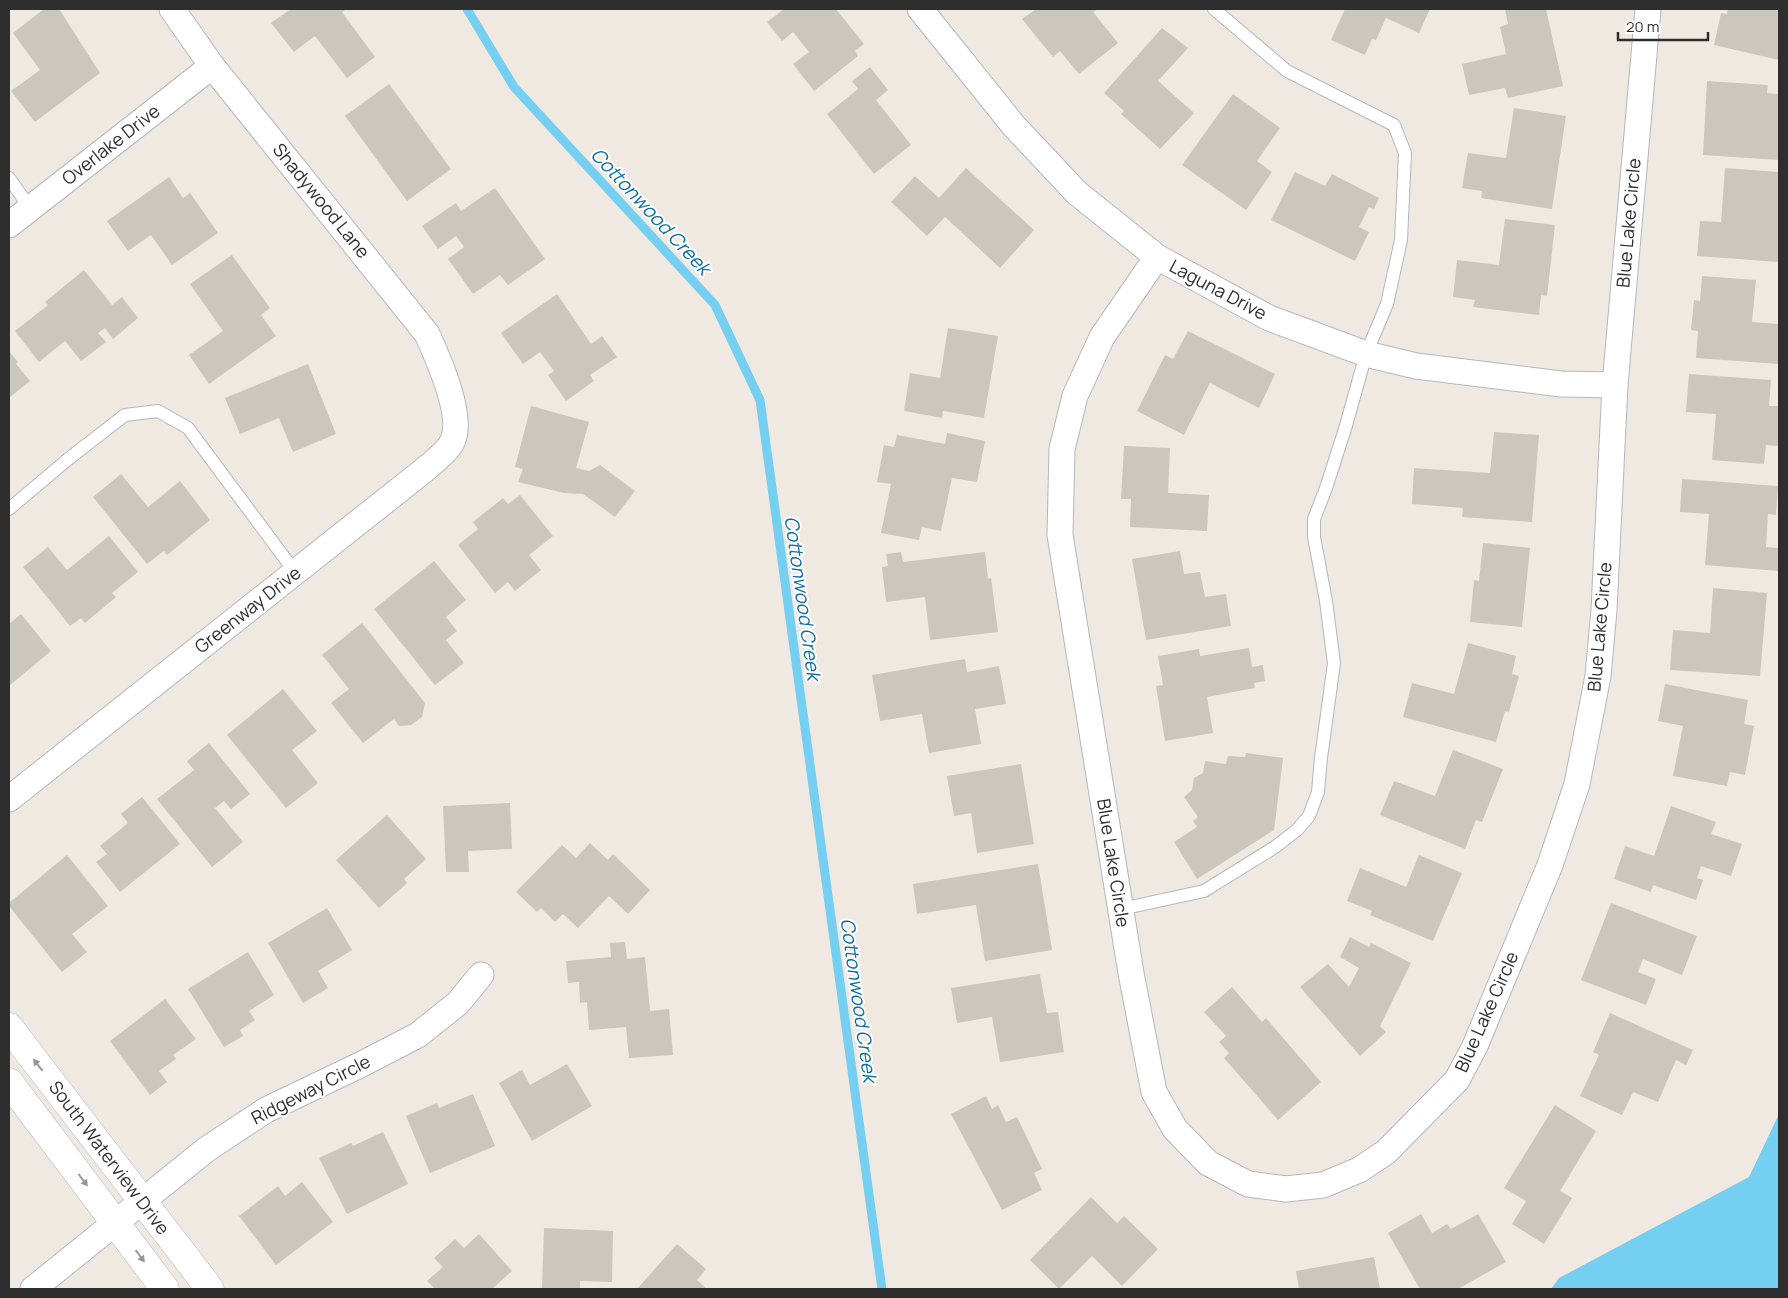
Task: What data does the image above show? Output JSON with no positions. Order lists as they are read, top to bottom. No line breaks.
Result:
{"streets":{"street":["Overlake Drive","Shadywood Lane","Blue Lake Circle","Laguna Drive","Greenway Drive","Ridgeway Circle","South Waterview Drive"]},"crossings":[["Overlake Drive","Shadywood Lane"],["Shadywood Lane","Greenway Drive"],["Blue Lake Circle","Laguna Drive"],["Ridgeway Circle","South Waterview Drive"]],"water":["Cottonwood Creek"],"scale_bar":"20 m"}
